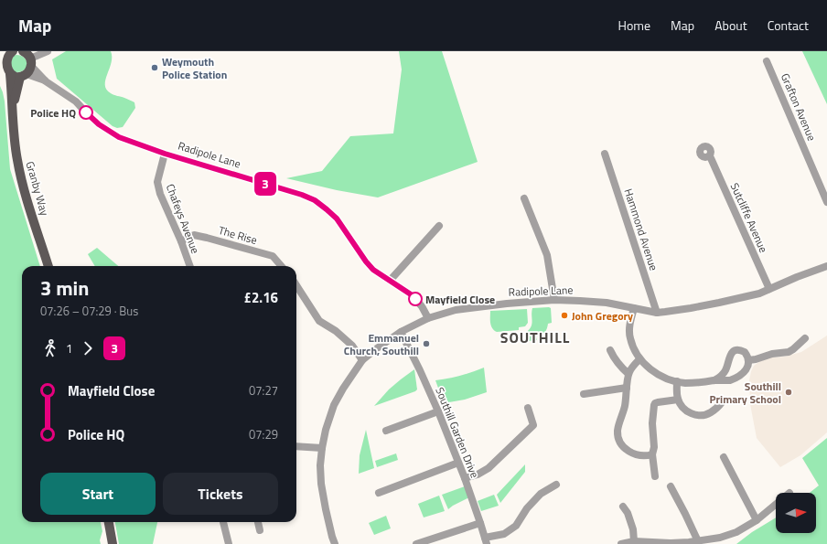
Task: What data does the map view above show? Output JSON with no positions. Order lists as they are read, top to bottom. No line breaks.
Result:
{"streets":{"main road":["Granby Way"],"street":["Grafton Avenue","Radipole Lane","Sutcliffe Avenue","Chafeys Avenue","Hammond Avenue","The Rise","Southill Garden Drive"]},"crossings":[["Radipole Lane","Granby Way"],["Radipole Lane","Sutcliffe Avenue"],["Radipole Lane","Chafeys Avenue"],["Radipole Lane","Hammond Avenue"],["Chafeys Avenue","The Rise"]],"districts":["SOUTHILL"],"places":["Weymouth Police Station","Police HQ","Mayfield Close","John Gregory","Emmanuel Church, Southill","Southill Primary School"],"lines":["bus line 3"],"north":"right","page":{"header":"Map","nav":["Home","Map","About","Contact"],"on_map":"3","heading":["3 min","07:26 – 07:29 · Bus","£2.16"],"legs":["1","3"],"list":[{"name":"Mayfield Close","value":"07:27"},{"name":"Police HQ","value":"07:29"}],"buttons":["Start","Tickets"]}}
